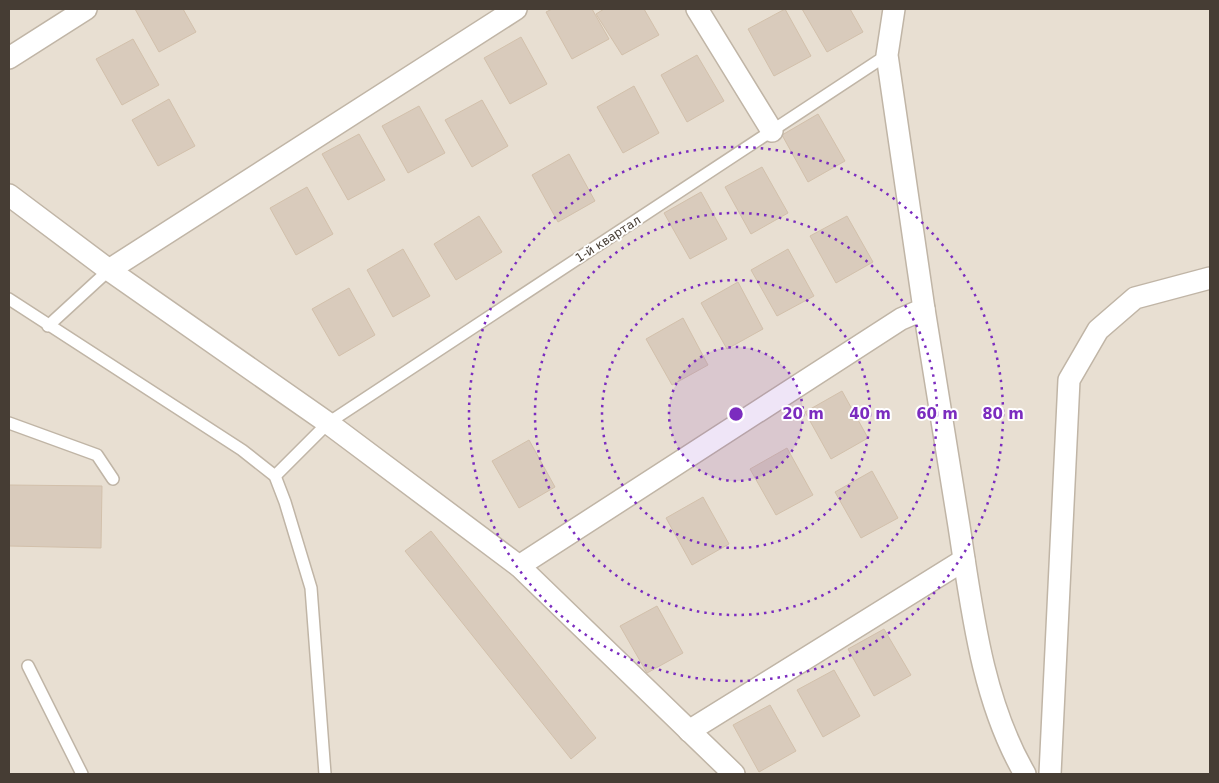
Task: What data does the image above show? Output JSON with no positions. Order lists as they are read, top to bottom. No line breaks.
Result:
{"streets":{"lane":["1-й квартал"]},"rings":["20 m","40 m","60 m","80 m"]}
